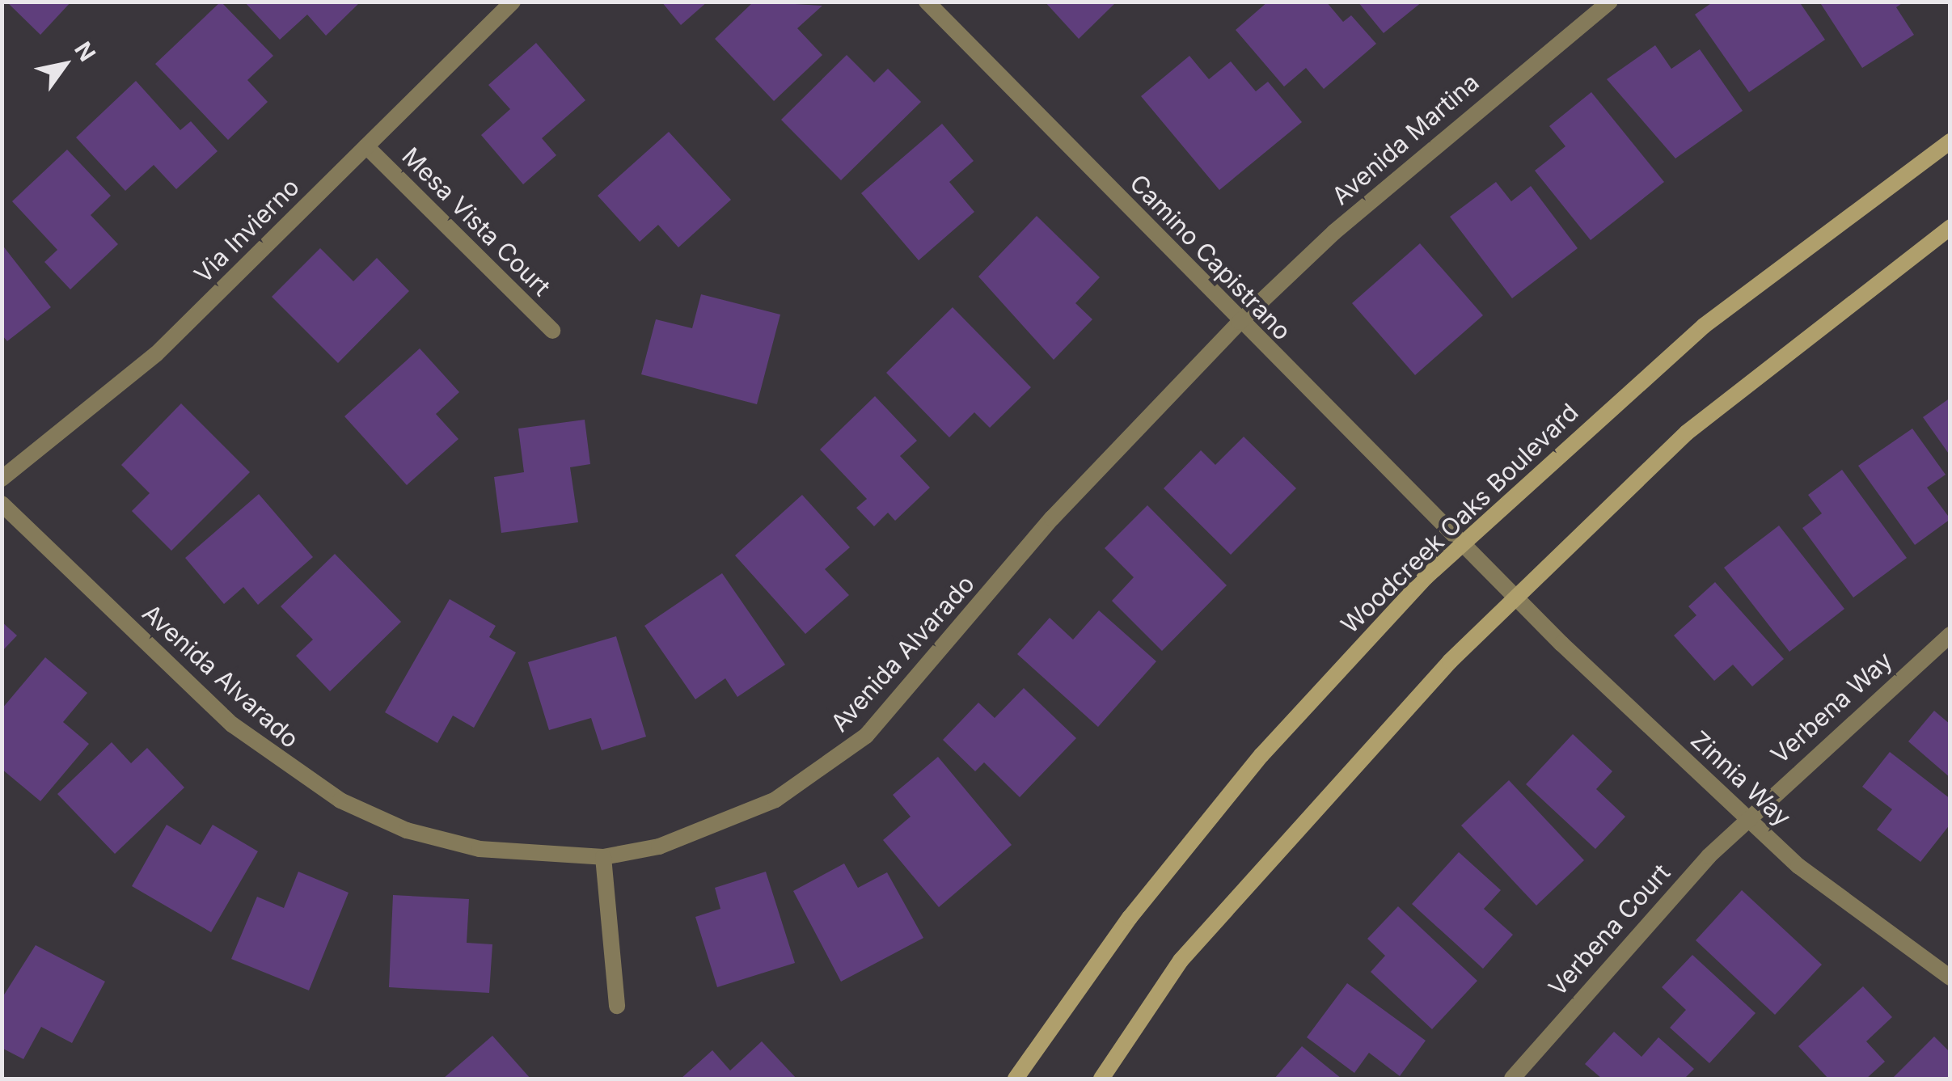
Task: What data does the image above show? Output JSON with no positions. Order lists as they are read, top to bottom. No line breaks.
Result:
{"streets":{"main road":["Woodcreek Oaks Boulevard"],"street":["Avenida Martina","Mesa Vista Court","Via Invierno","Camino Capistrano","Avenida Alvarado","Verbena Way","Zinnia Way","Verbena Court"]},"crossings":[["Avenida Martina","Camino Capistrano"],["Avenida Martina","Avenida Alvarado"],["Mesa Vista Court","Via Invierno"],["Camino Capistrano","Woodcreek Oaks Boulevard"],["Camino Capistrano","Avenida Alvarado"],["Camino Capistrano","Zinnia Way"],["Verbena Way","Zinnia Way"],["Verbena Way","Verbena Court"],["Zinnia Way","Verbena Court"]],"north":"top right"}
